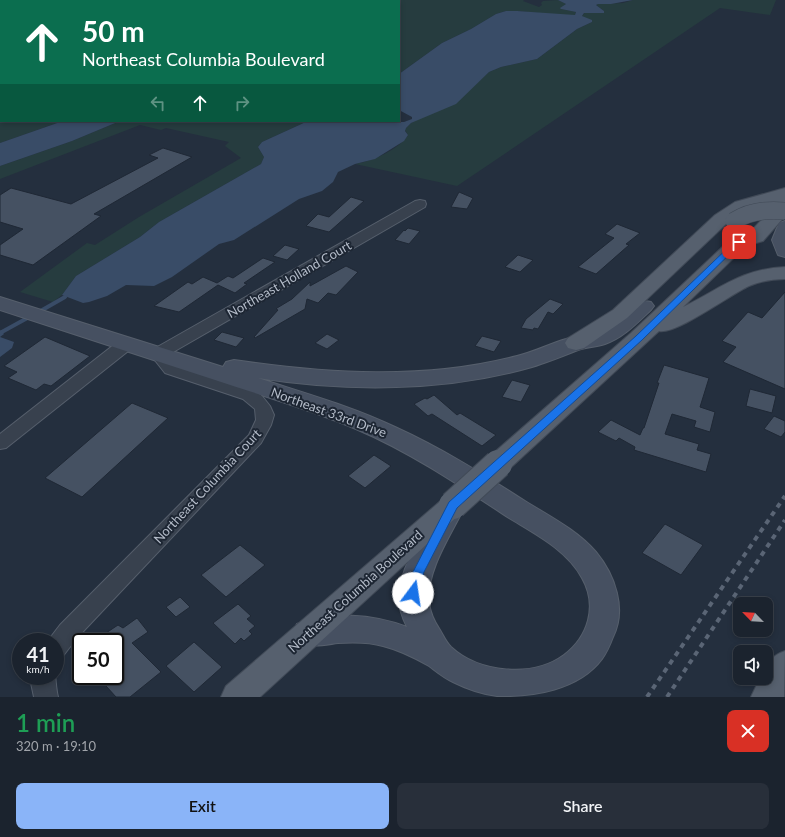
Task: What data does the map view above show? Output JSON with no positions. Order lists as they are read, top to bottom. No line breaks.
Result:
{"streets":{"main road":["Northeast 33rd Drive","Northeast Columbia Boulevard"],"street":["Northeast Holland Court","Northeast Columbia Court"]},"crossings":[["Northeast Holland Court","Northeast 33rd Drive"],["Northeast Holland Court","Northeast Columbia Court"],["Northeast 33rd Drive","Northeast Columbia Court"],["Northeast 33rd Drive","Northeast Columbia Boulevard"]],"north":"top left","page":{"turn":["50 m","Northeast Columbia Boulevard"],"speed":"41 km/h","limit":"50","heading":["1 min","320 m · 19:10"],"buttons":["Exit","Share"]}}
